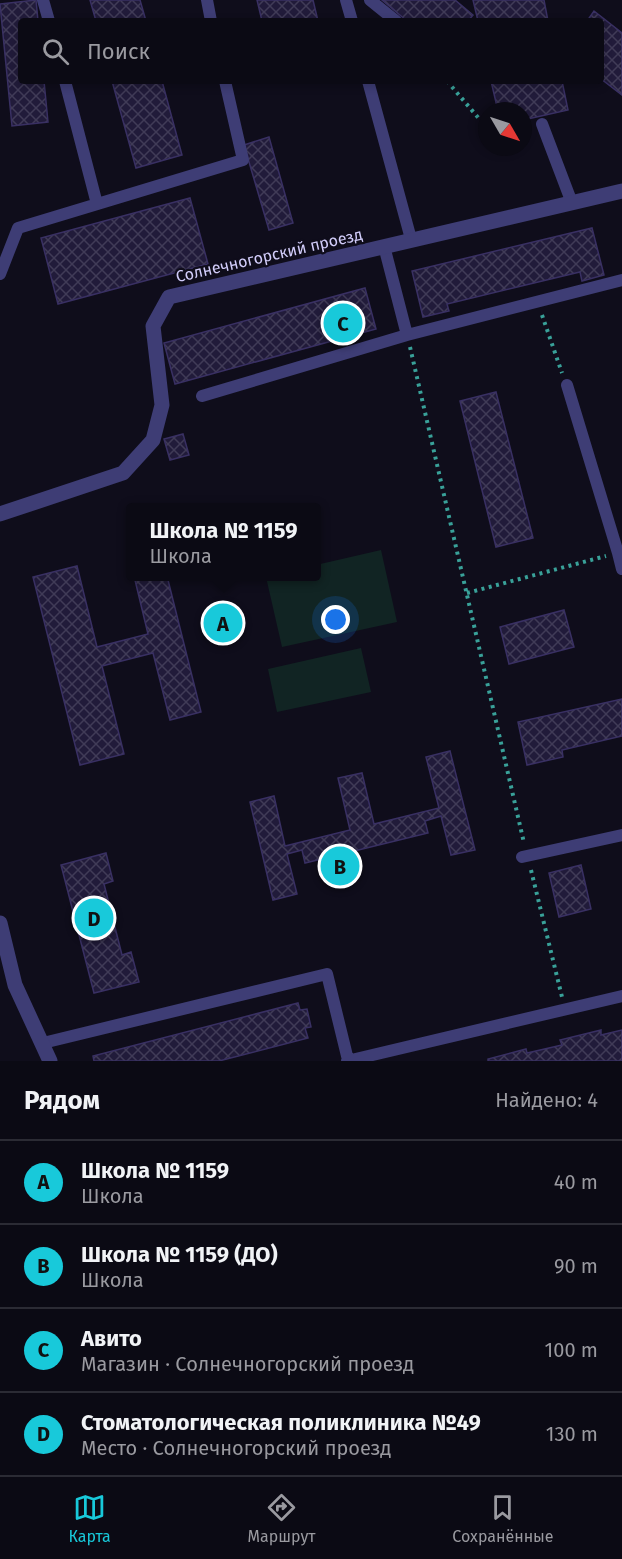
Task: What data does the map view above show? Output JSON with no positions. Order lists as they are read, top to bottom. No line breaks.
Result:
{"streets":{"street":["Солнечногорский проезд"]},"north":"bottom right","page":{"search":"Поиск","pins":["C","A","B","D"],"popup":["Школа № 1159","Школа"],"heading":["Рядом","Найдено: 4"],"list":[{"mark":"A","name":"Школа № 1159","note":"Школа","value":"40 m"},{"mark":"B","name":"Школа № 1159 (ДО)","note":"Школа","value":"90 m"},{"mark":"C","name":"Авито","note":"Магазин · Солнечногорский проезд","value":"100 m"},{"mark":"D","name":"Стоматологическая поликлиника №49","note":"Место · Солнечногорский проезд","value":"130 m"}],"nav":["Карта","Маршрут","Сохранённые"]}}
